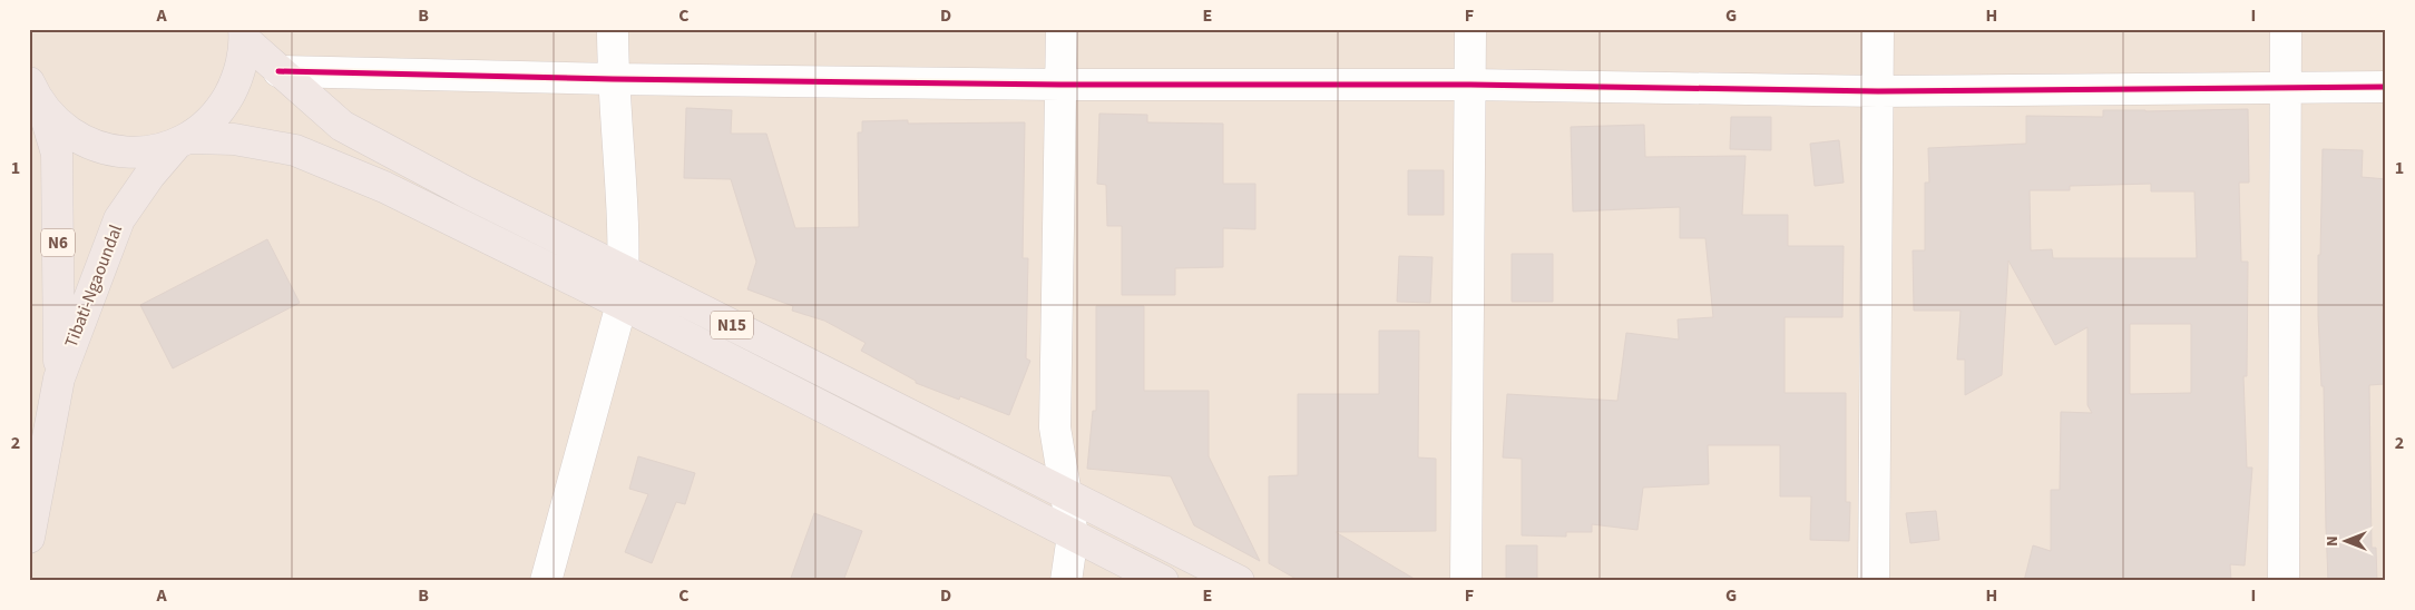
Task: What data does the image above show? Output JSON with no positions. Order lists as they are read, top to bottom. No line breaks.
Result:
{"streets":{"highway":["N6","Tibati-Ngaoundal","N15"]},"crossings":[["Tibati-Ngaoundal","N15"]],"north":"left","grid":{"columns":["A","B","C","D","E","F","G","H","I"],"rows":["1","2"]}}
